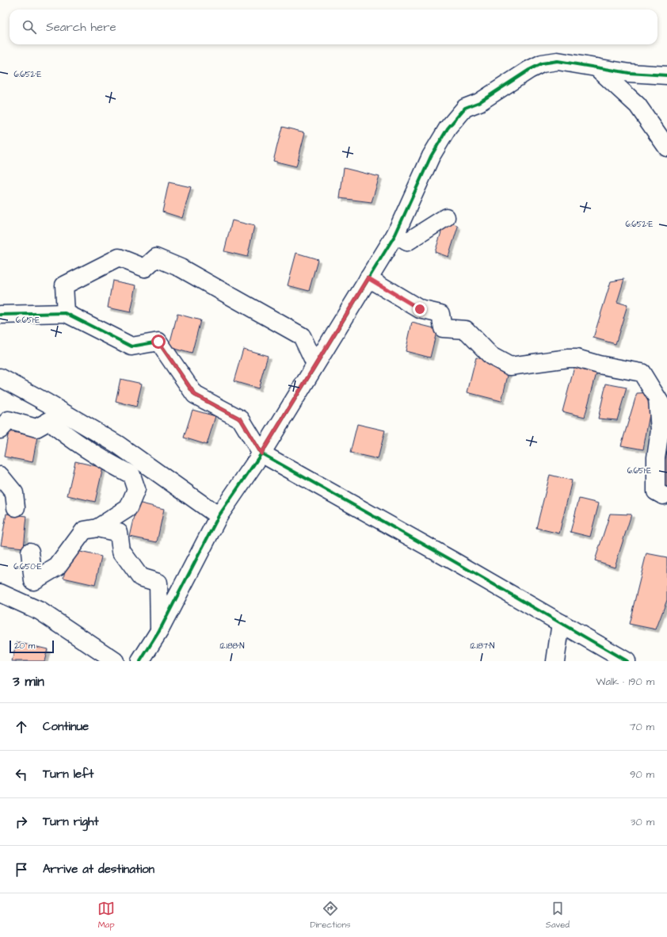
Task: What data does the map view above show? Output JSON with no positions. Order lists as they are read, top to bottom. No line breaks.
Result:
{"scale_bar":"20 m","page":{"search":"Search here","scale":"20 m","heading":["3 min","Walk · 190 m"],"list":[["Continue","70 m"],["Turn left","90 m"],["Turn right","30 m"],"Arrive at destination"],"nav":["Map","Directions","Saved"]},"coordinates":["6.652°E","6.651°E","6.650°E","12.188°N","12.187°N"]}
